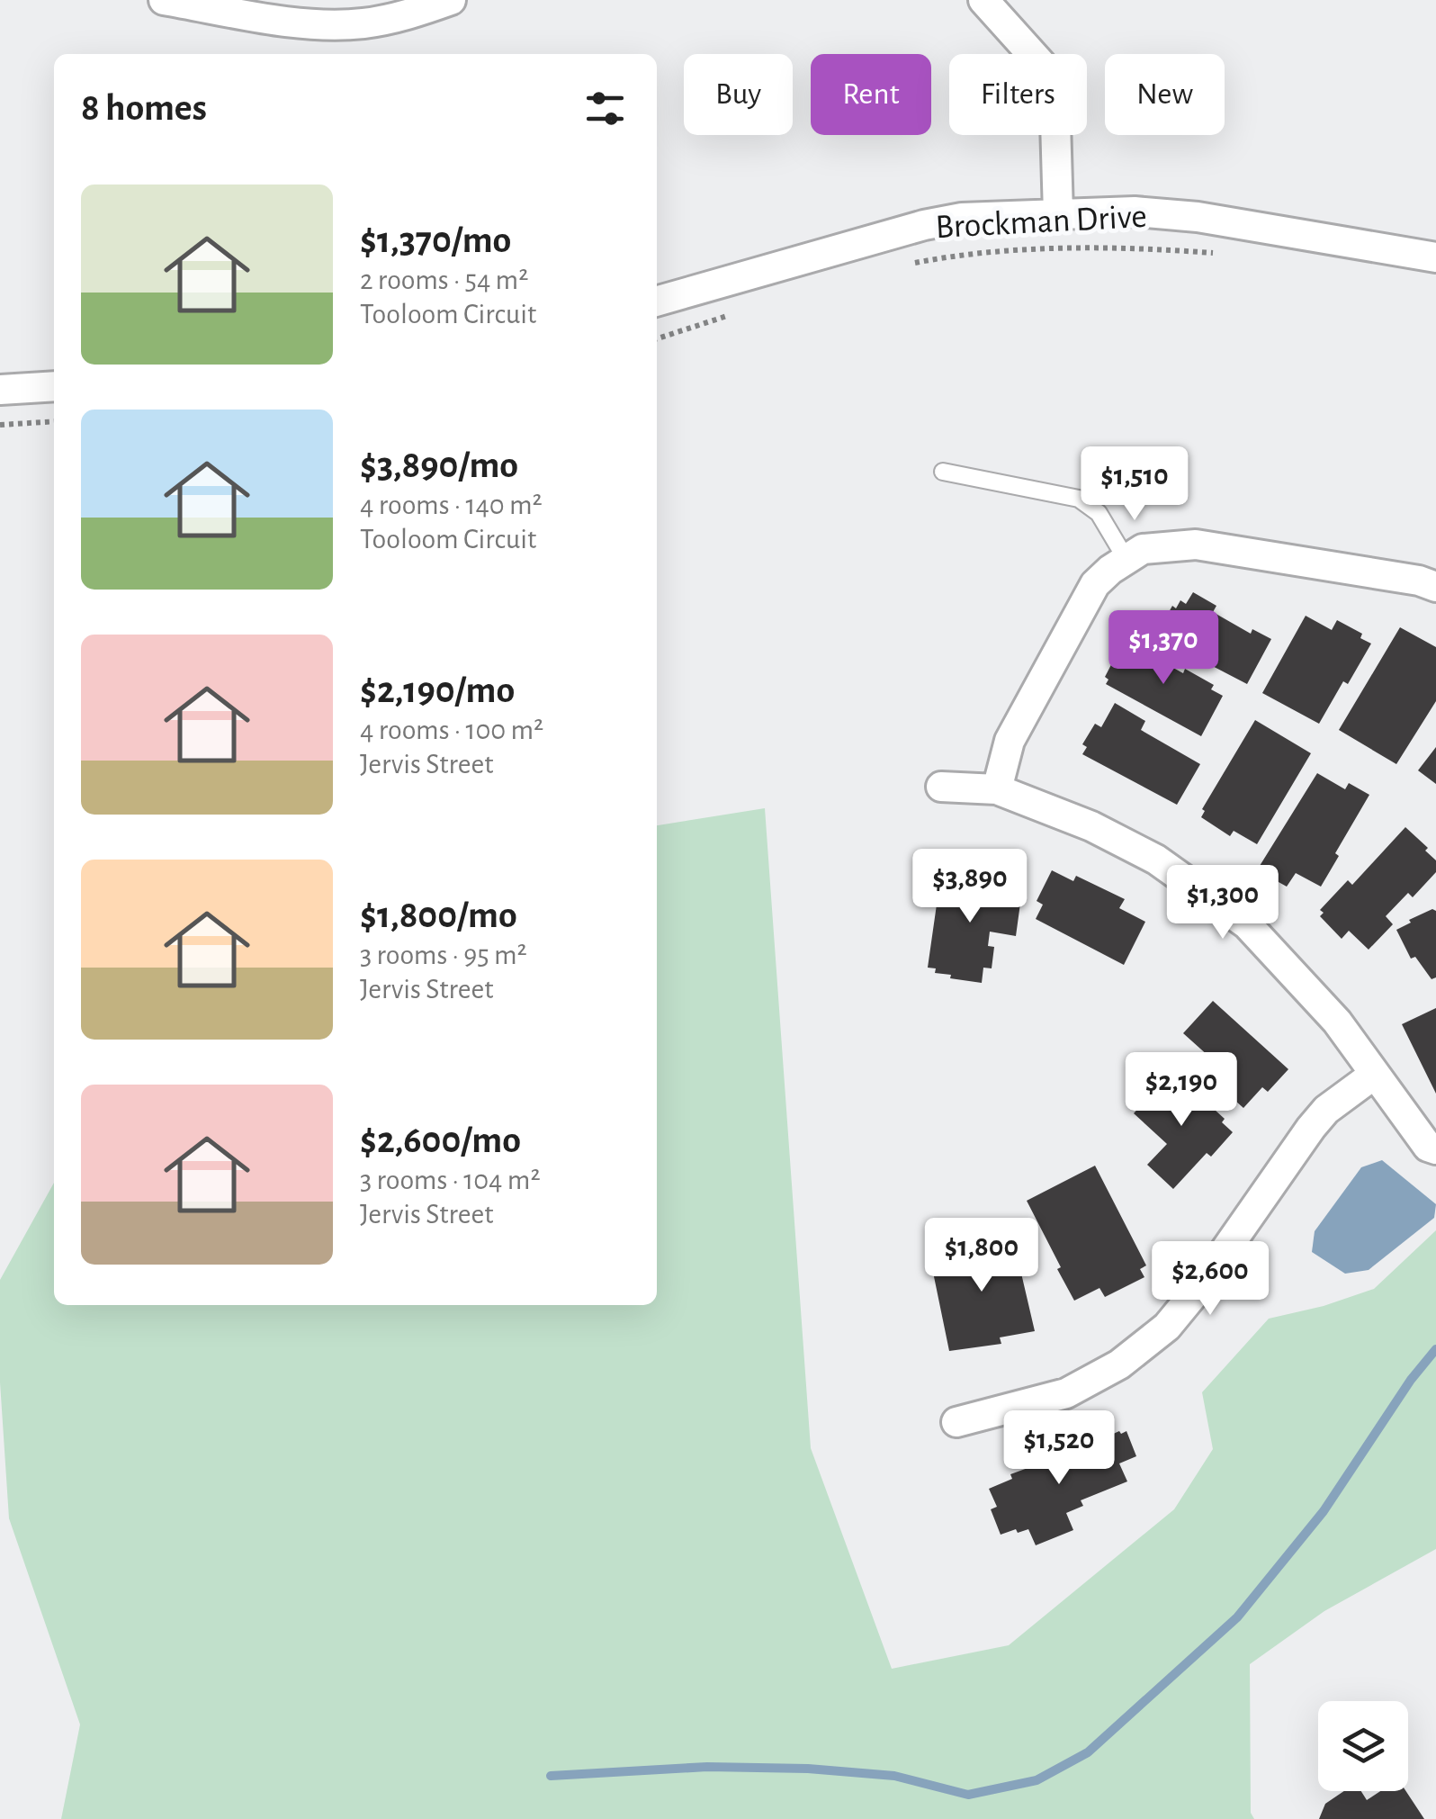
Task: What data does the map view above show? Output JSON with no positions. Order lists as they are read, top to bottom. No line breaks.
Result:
{"streets":{"street":["Brockman Drive"]},"page":{"chip":["Buy","Rent","Filters","New"],"heading":"8 homes","list":[{"name":"$1,370/mo","note":"2 rooms · 54 m² · Tooloom Circuit"},{"name":"$3,890/mo","note":"4 rooms · 140 m² · Tooloom Circuit"},{"name":"$2,190/mo","note":"4 rooms · 100 m² · Jervis Street"},{"name":"$1,800/mo","note":"3 rooms · 95 m² · Jervis Street"},{"name":"$2,600/mo","note":"3 rooms · 104 m² · Jervis Street"}],"price":["$1,510","$1,370","$3,890","$1,300","$2,190","$1,800","$2,600","$1,520"]}}
